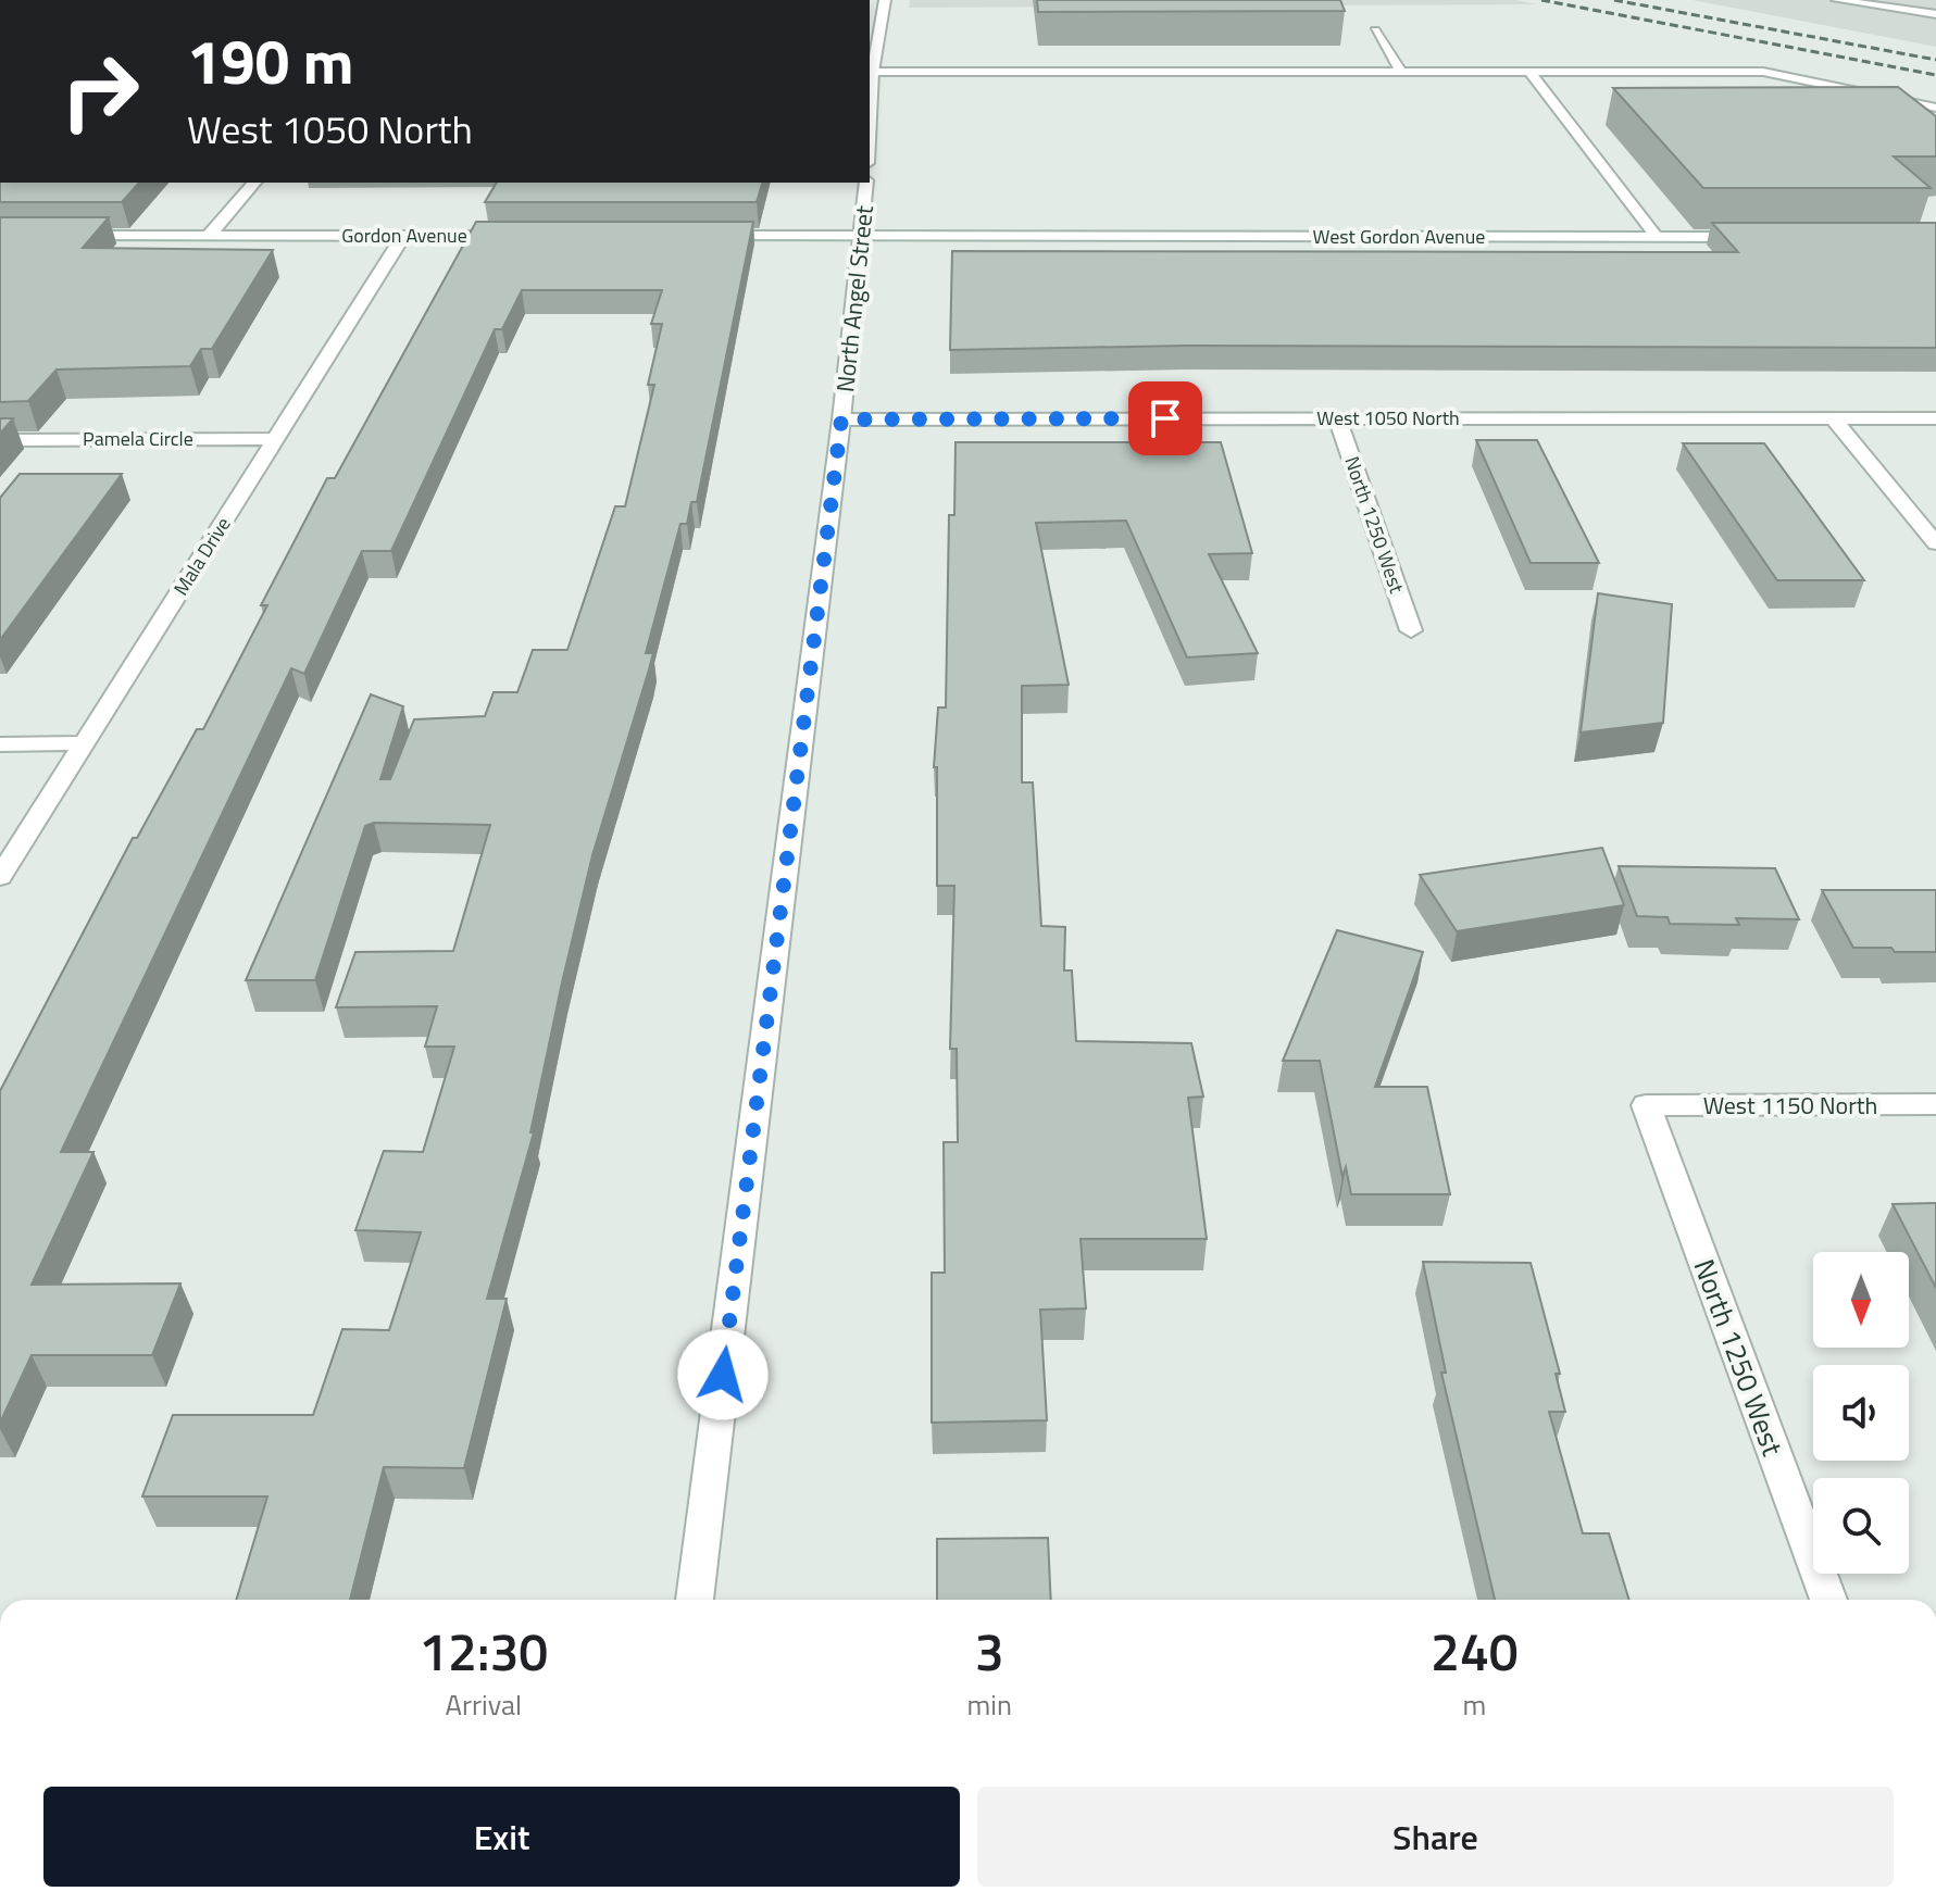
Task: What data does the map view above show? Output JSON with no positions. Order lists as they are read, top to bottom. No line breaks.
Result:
{"streets":{"street":["Gordon Avenue","West Gordon Avenue","North Angel Street","West 1050 North","Pamela Circle","North 1250 West","Mala Drive","West 1150 North"]},"crossings":[["Gordon Avenue","Mala Drive"],["West Gordon Avenue","North Angel Street"],["North Angel Street","West 1050 North"],["West 1050 North","North 1250 West"],["Pamela Circle","Mala Drive"],["North 1250 West","West 1150 North"]],"north":"bottom","page":{"turn":["190 m","West 1050 North"],"eta":["12:30","Arrival","3","min","240","m"],"buttons":["Exit","Share"]}}
